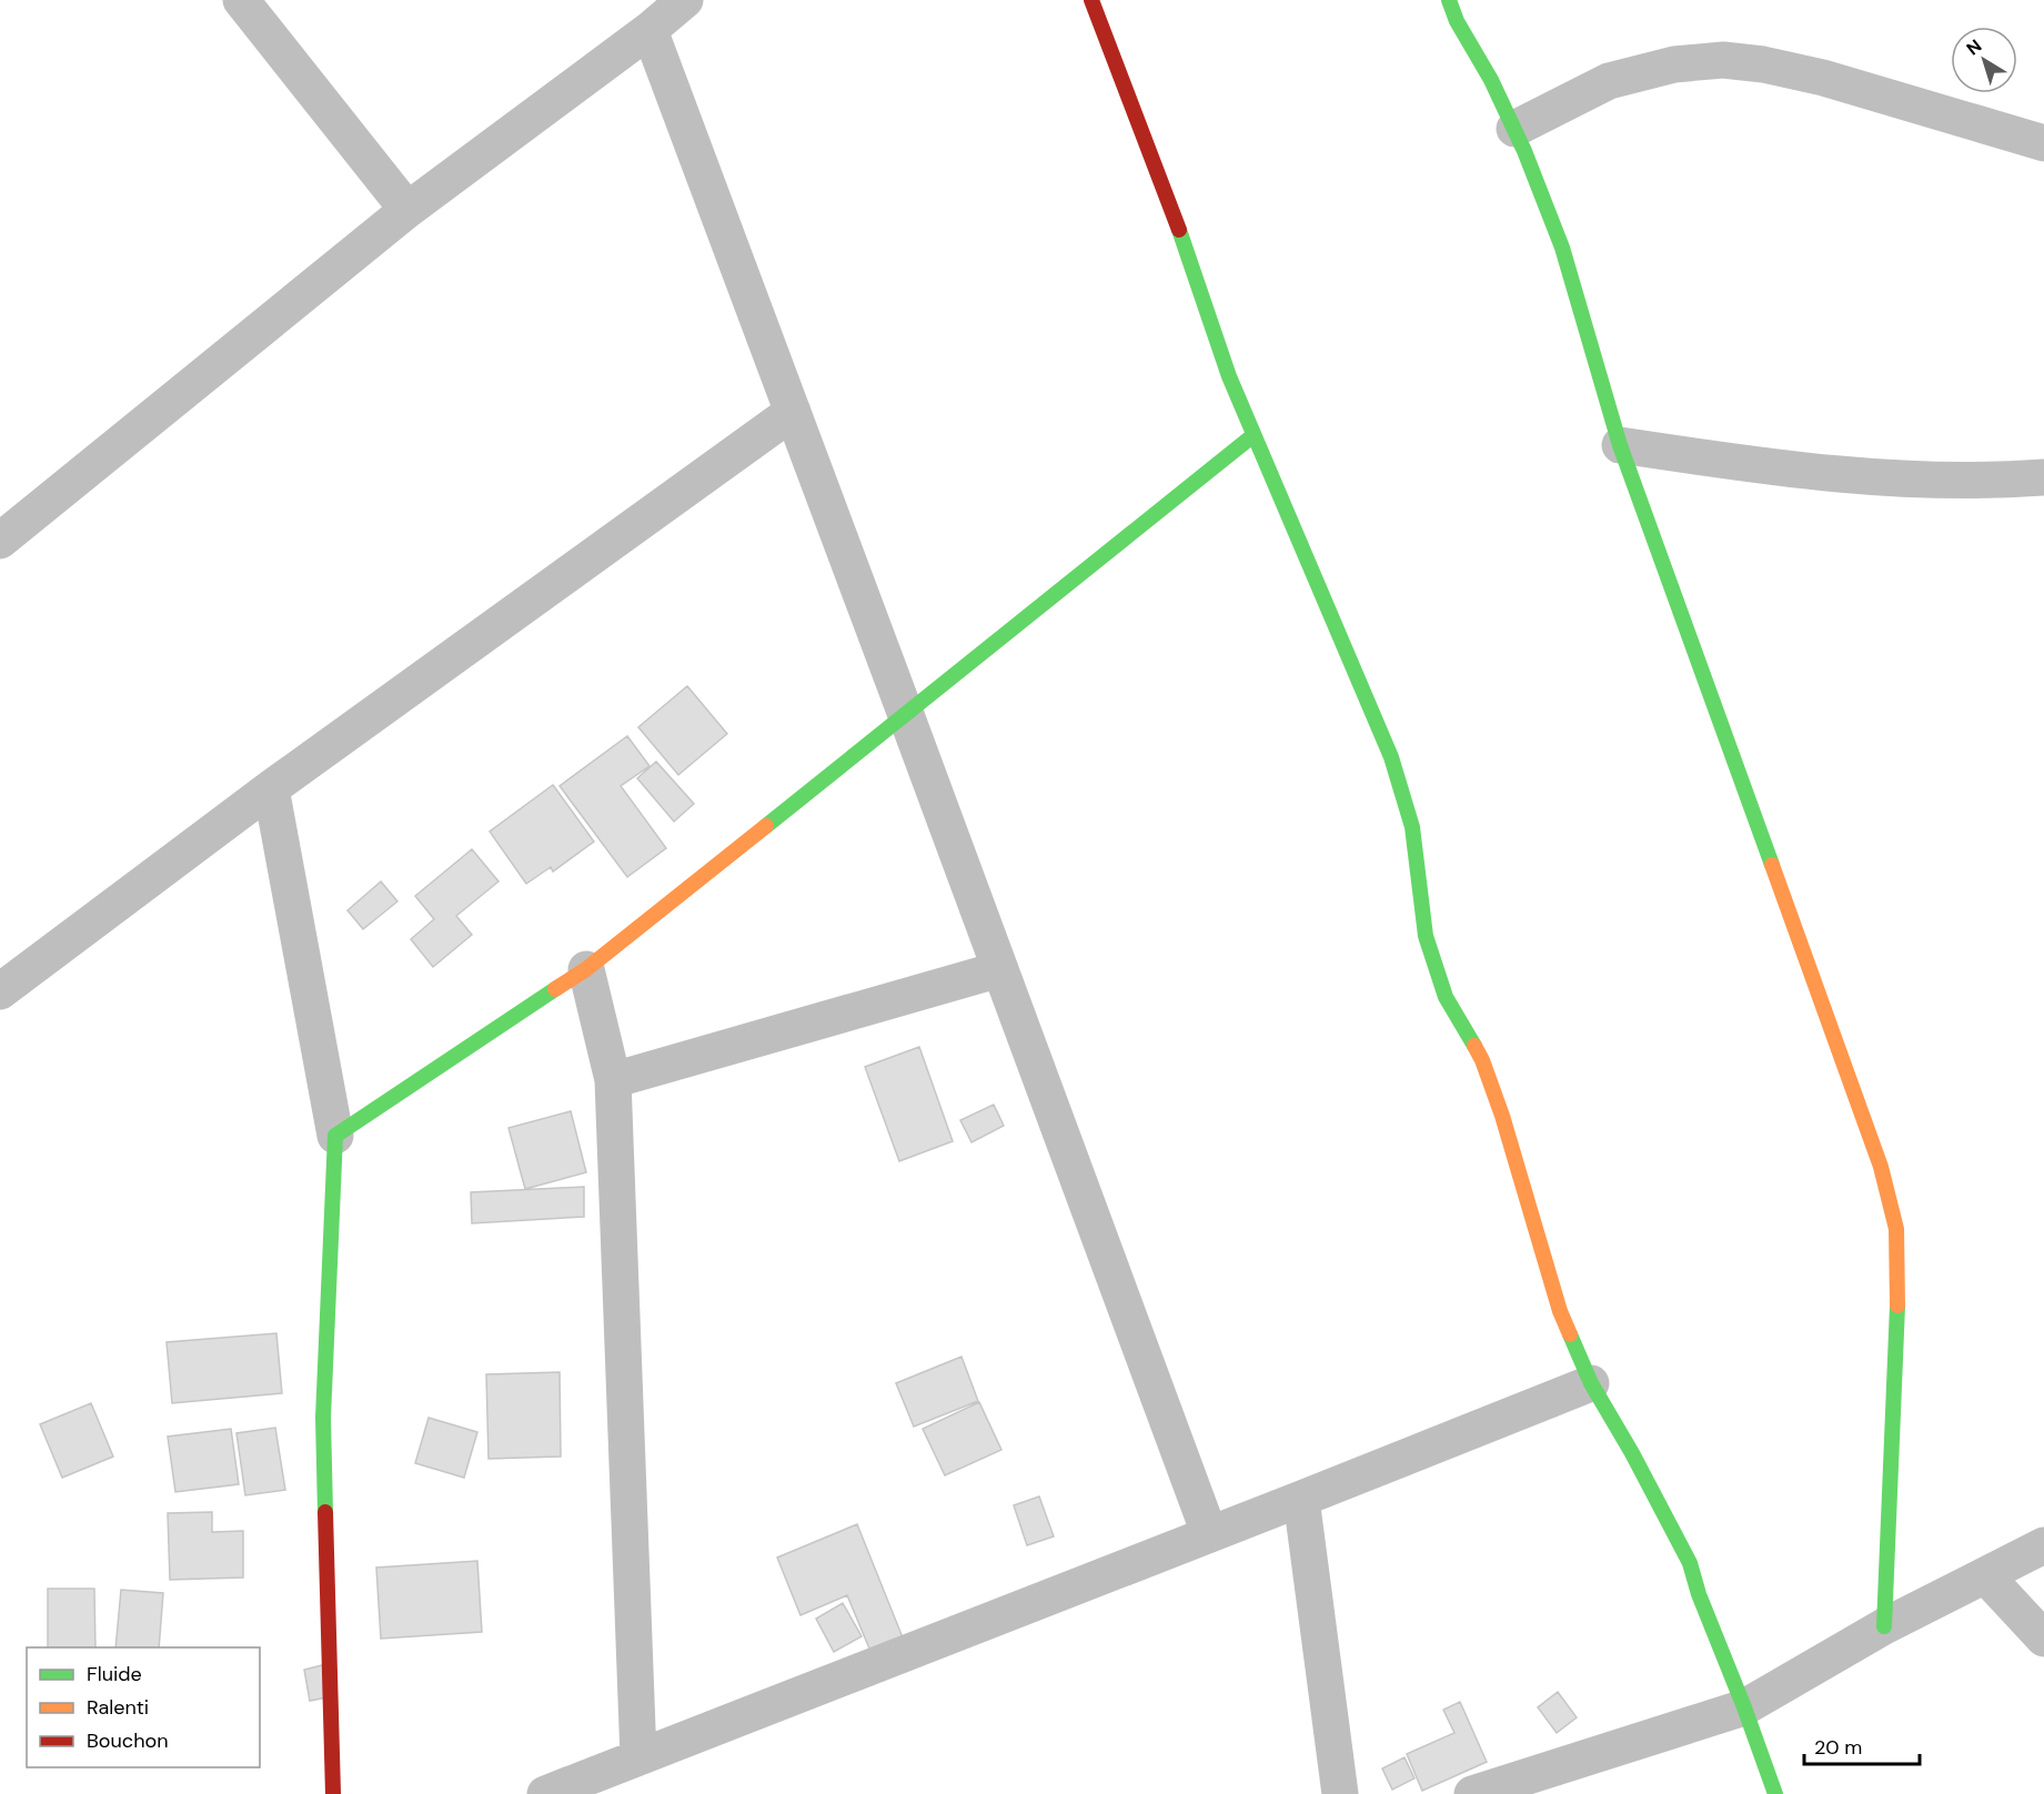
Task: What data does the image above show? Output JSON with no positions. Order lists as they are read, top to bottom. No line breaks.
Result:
{"legend":["Fluide","Ralenti","Bouchon"],"scale_bar":"20 m","north":"top left"}
